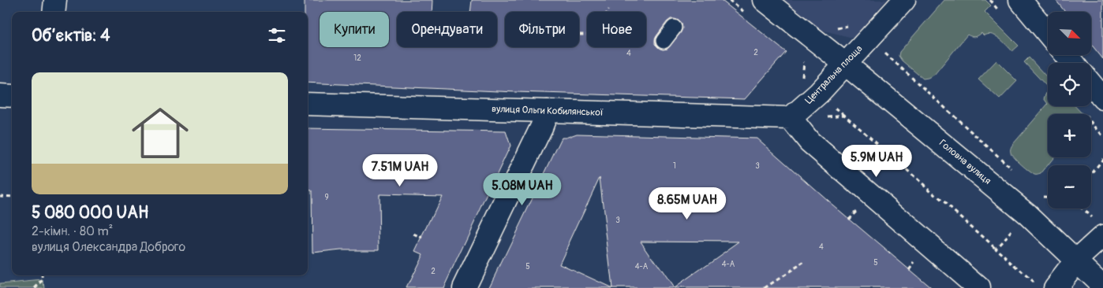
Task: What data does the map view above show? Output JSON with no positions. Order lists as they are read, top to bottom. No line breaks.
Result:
{"streets":{"street":["Центральна площа","вулиця Ольги Кобилянської","Головна вулиця"]},"crossings":[["Центральна площа","вулиця Ольги Кобилянської"],["Центральна площа","Головна вулиця"]],"house_numbers":["2","4","12","1","3","9","3","4","5","4-А","5","4-А","2"],"north":"bottom right","page":{"map_buttons":["+","−"],"chip":["Купити","Орендувати","Фільтри","Нове"],"heading":"Об’єктів: 4","list":[{"name":"5 080 000 UAH","note":"2-кімн. · 80 m² · вулиця Олександра Доброго"}],"price":["5.9M UAH","7.51M UAH","5.08M UAH","8.65M UAH"]}}
